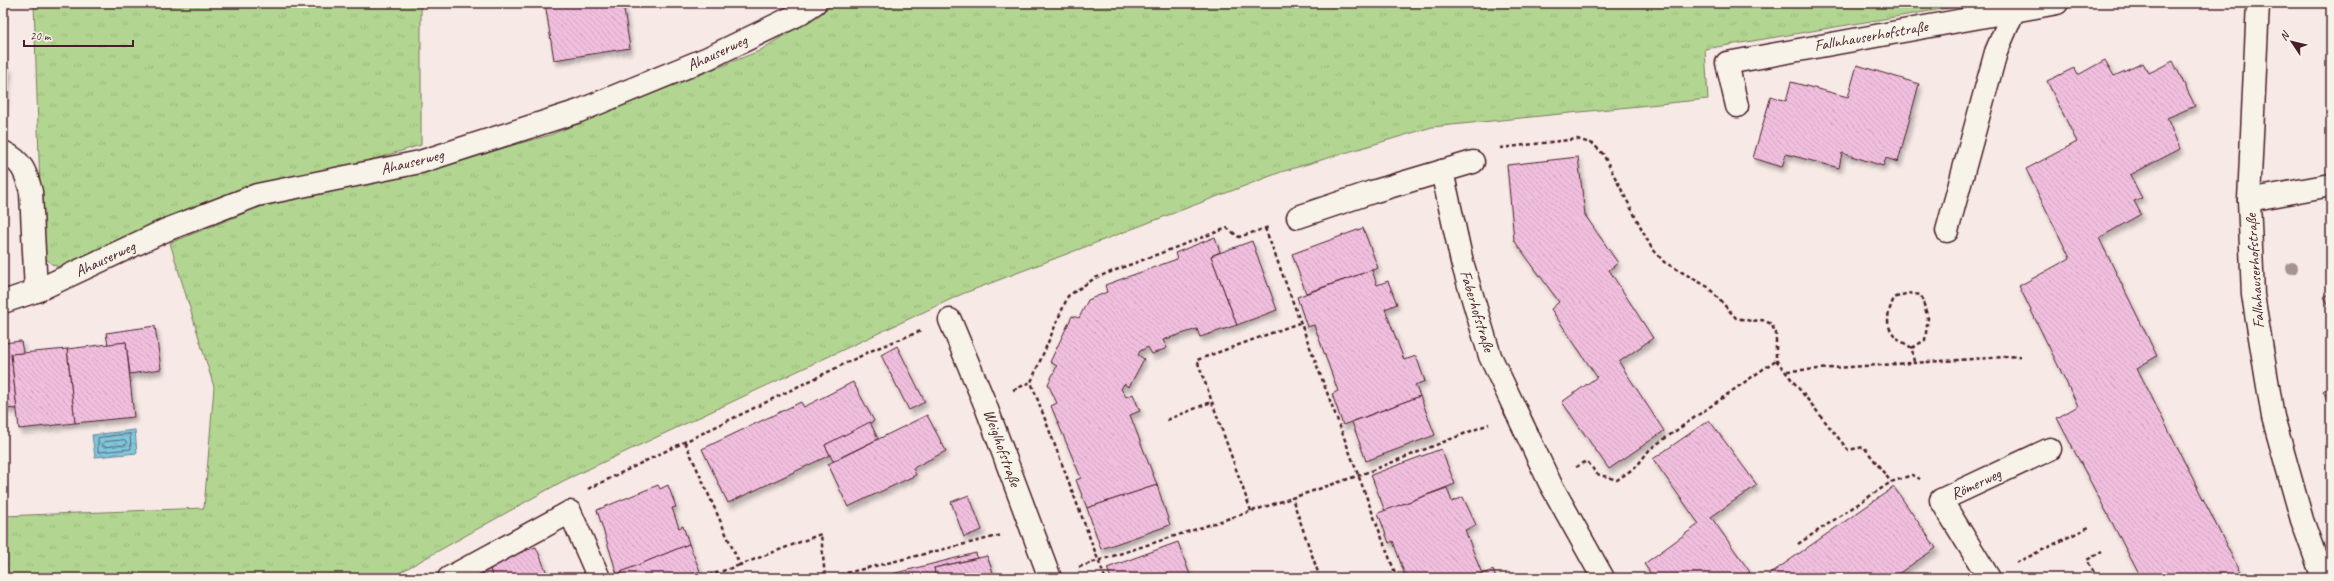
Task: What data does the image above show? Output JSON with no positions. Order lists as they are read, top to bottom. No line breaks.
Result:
{"streets":{"street":["Fallnhauserhofstraße","Ahauserweg","Faberhofstraße","Weiglhofstraße","Römerweg"]},"scale_bar":"20 m","north":"top left"}
